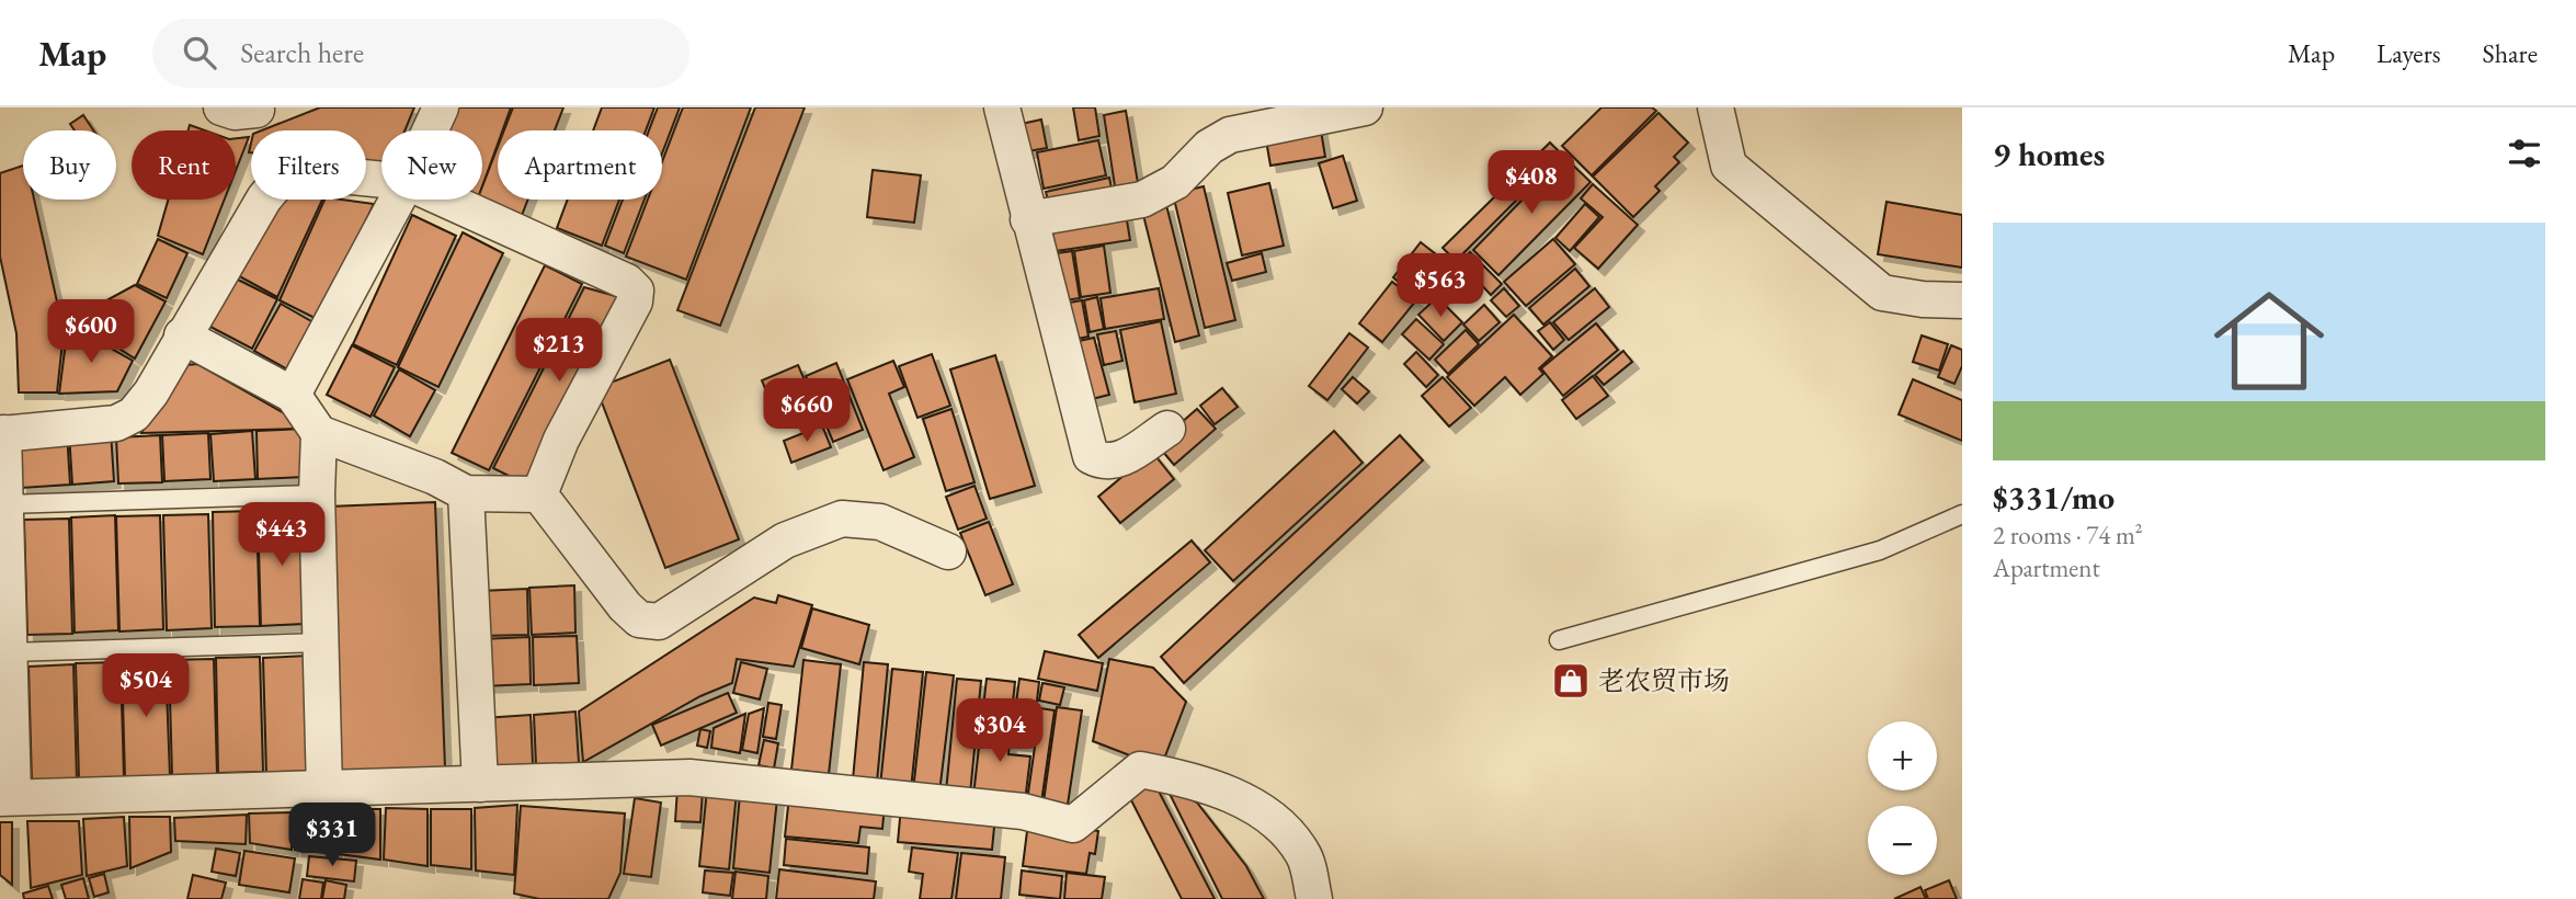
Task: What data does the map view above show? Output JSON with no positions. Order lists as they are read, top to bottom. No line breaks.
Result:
{"places":{"shop":["老农贸市场"]},"page":{"header":"Map","search":"Search here","nav":["Map","Layers","Share"],"heading":"9 homes","chip":["Buy","Rent","Filters","New","Apartment"],"price":["$408","$563","$600","$213","$660","$443","$504","$304","$331"],"list":[{"name":"$331/mo","note":"2 rooms · 74 m² · Apartment"}],"map_buttons":["+","−"]}}
